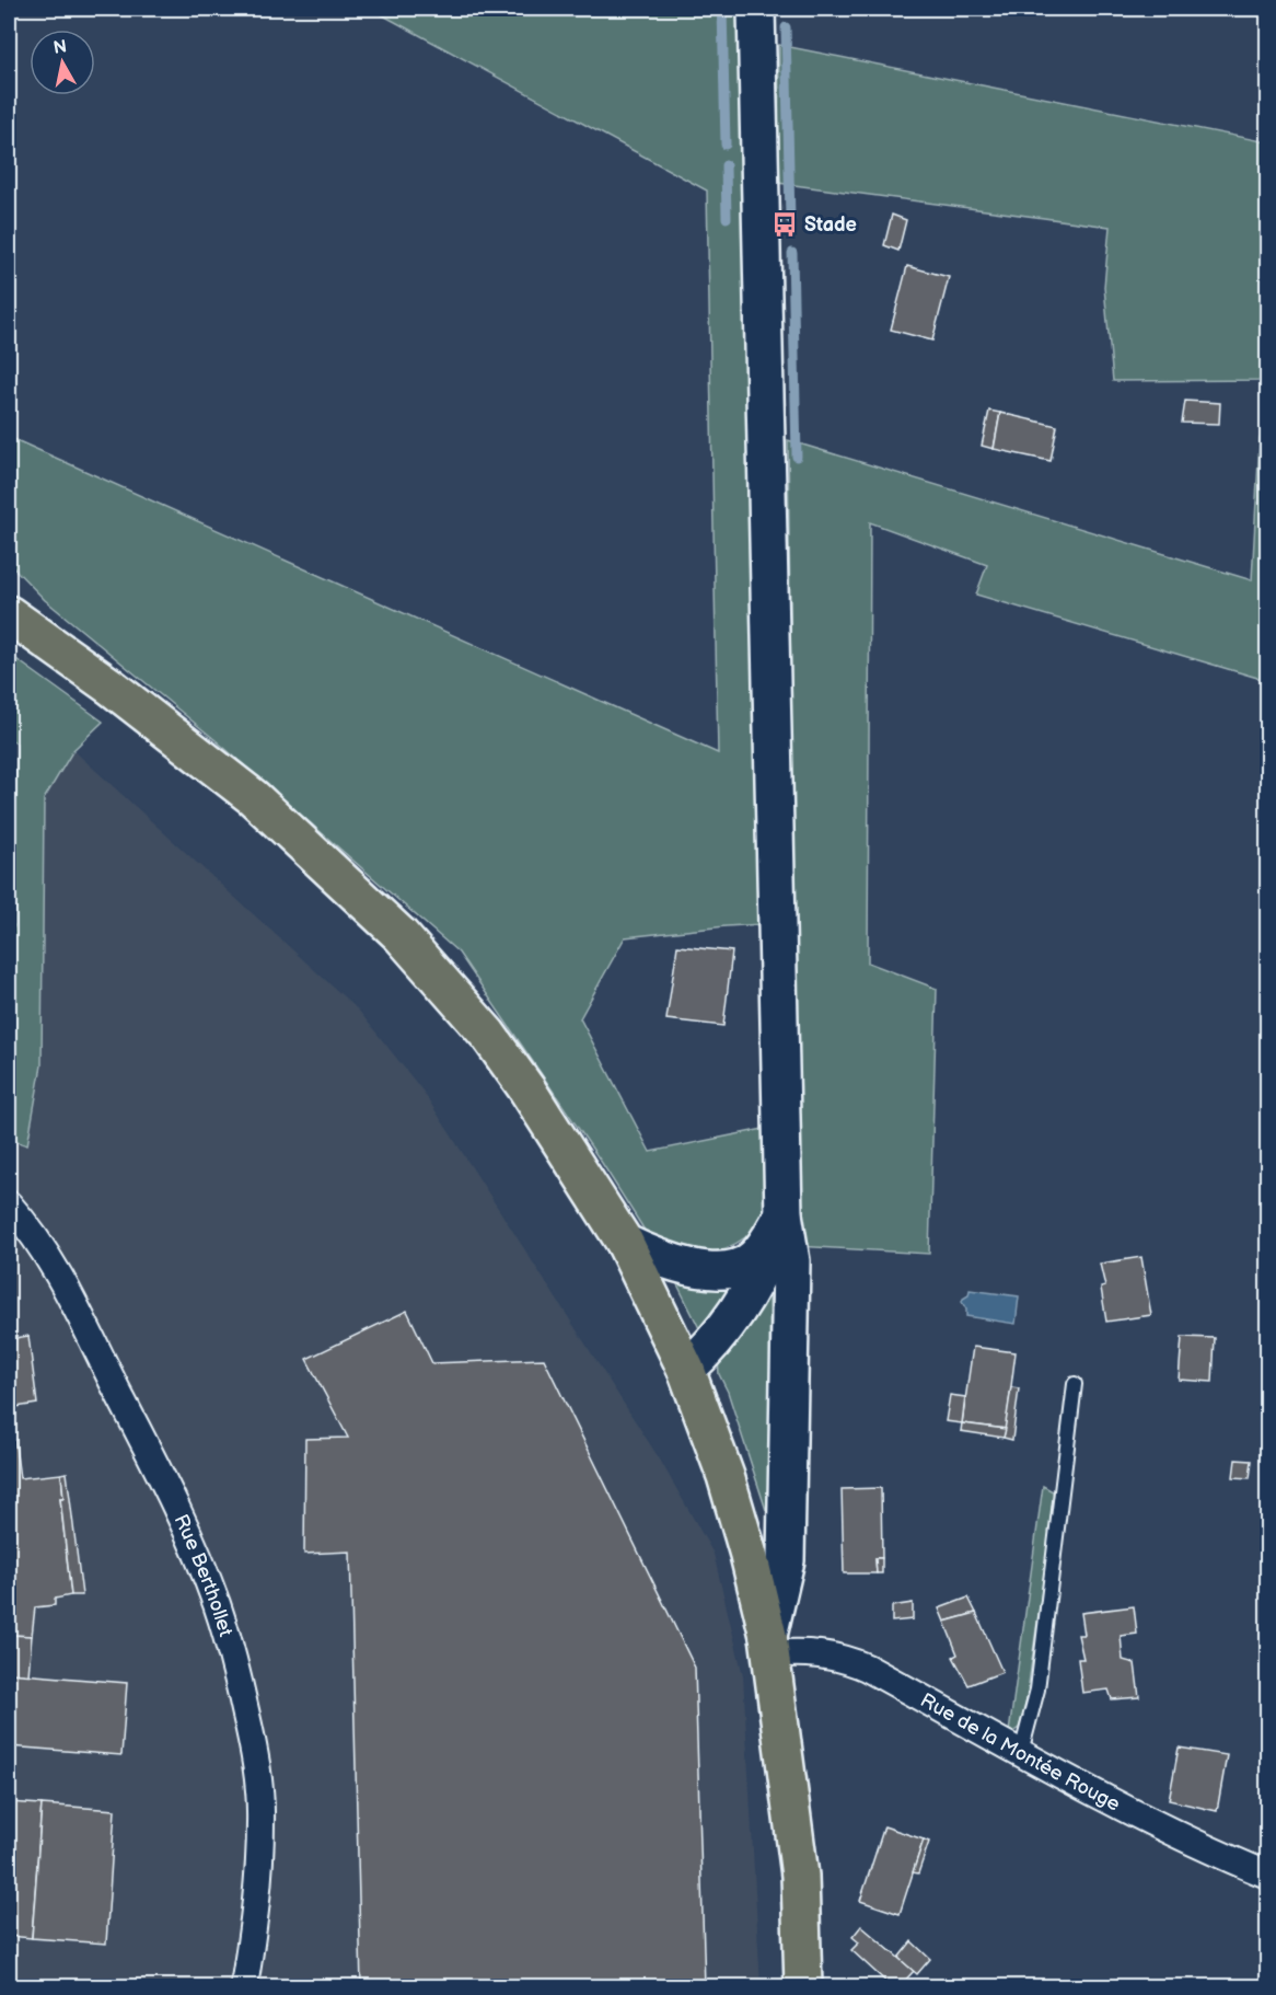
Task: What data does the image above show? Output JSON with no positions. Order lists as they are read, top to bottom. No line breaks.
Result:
{"streets":{"street":["Rue Berthollet","Rue de la Montée Rouge"]},"places":{"bus stop":["Stade"]},"north":"top"}
